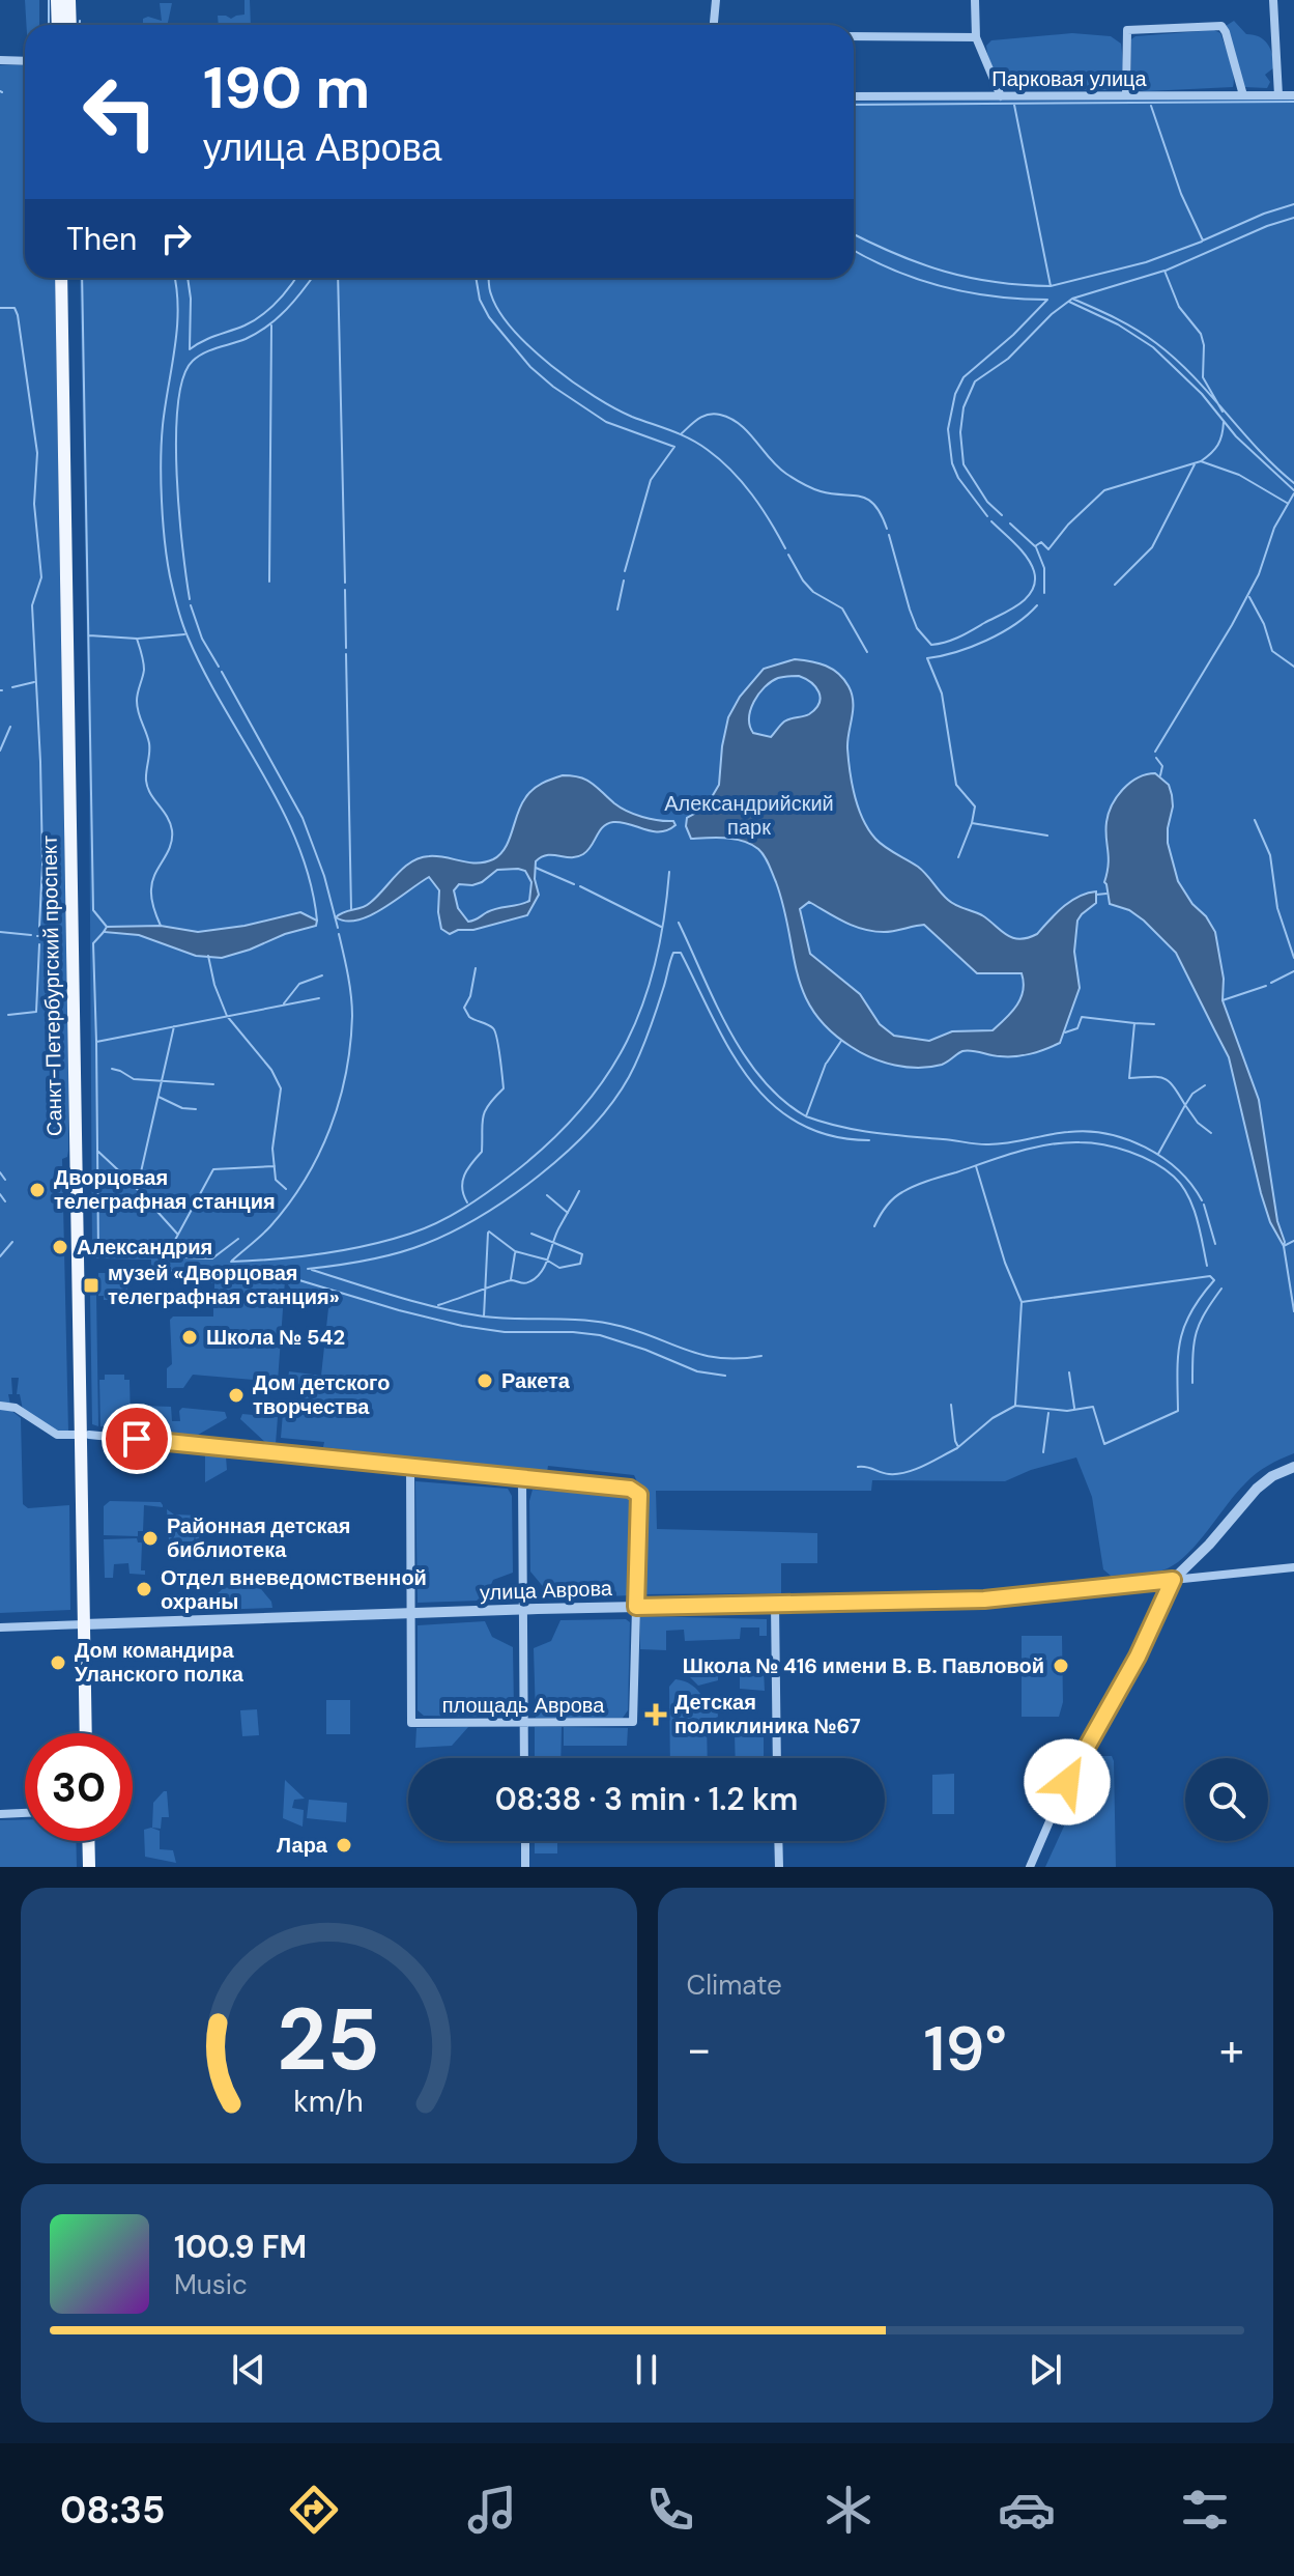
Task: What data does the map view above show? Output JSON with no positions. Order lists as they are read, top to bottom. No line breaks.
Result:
{"streets":{"main road":["Санкт-Петербургский проспект"],"street":["Парковая улица","улица Аврова","площадь Аврова"]},"crossings":[["Санкт-Петербургский проспект","улица Аврова"],["улица Аврова","площадь Аврова"]],"parks":["Александрийский парк"],"places":{"other":["Дворцовая телеграфная станция","Александрия","Школа № 542","Ракета","Дом детского творчества","Районная детская библиотека","Отдел вневедомственной охраны","Дом командира Уланского полка","Школа № 416 имени В. В. Павловой","Лара"],"transit":["музей «Дворцовая телеграфная станция»"],"health":["Детская поликлиника №67"]},"page":{"turn":["190 m","улица Аврова"],"then":"Then","limit":"30","trip":"08:38 · 3 min · 1.2 km","tile":"Climate","heat":["−","19°","+"],"song":["100.9 FM","Music"],"tabs":"08:35","gauge":["25","km/h"]}}
